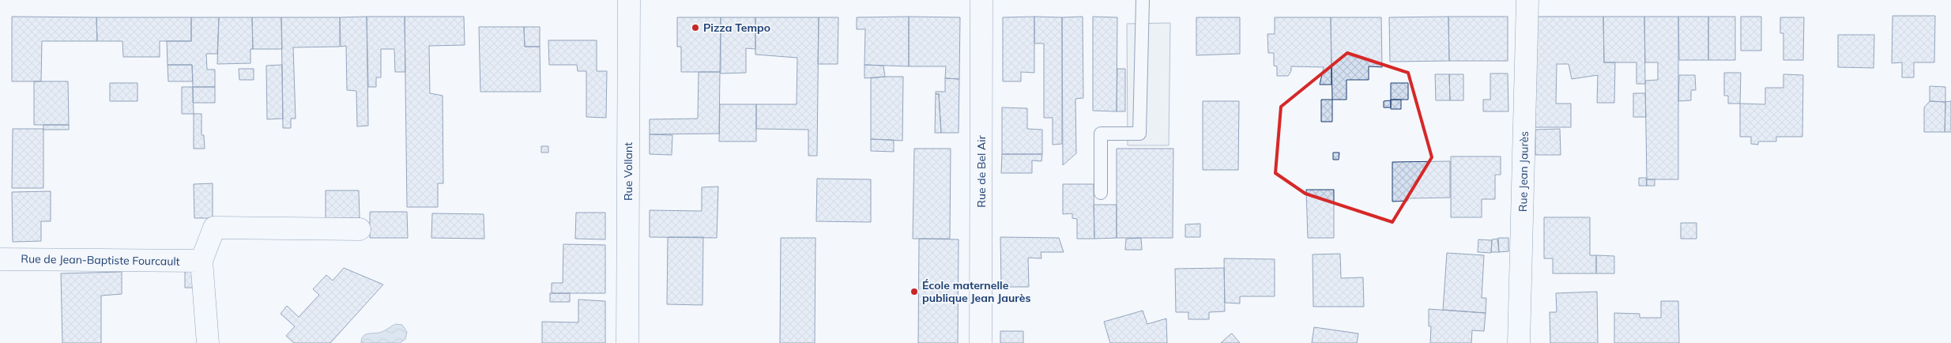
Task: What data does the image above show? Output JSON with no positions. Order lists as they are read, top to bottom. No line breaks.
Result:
{"streets":{"street":["Rue Vollant","Rue de Bel Air","Rue Jean Jaurès","Rue de Jean-Baptiste Fourcault"]},"places":["Pizza Tempo","École maternelle publique Jean Jaurès"]}
